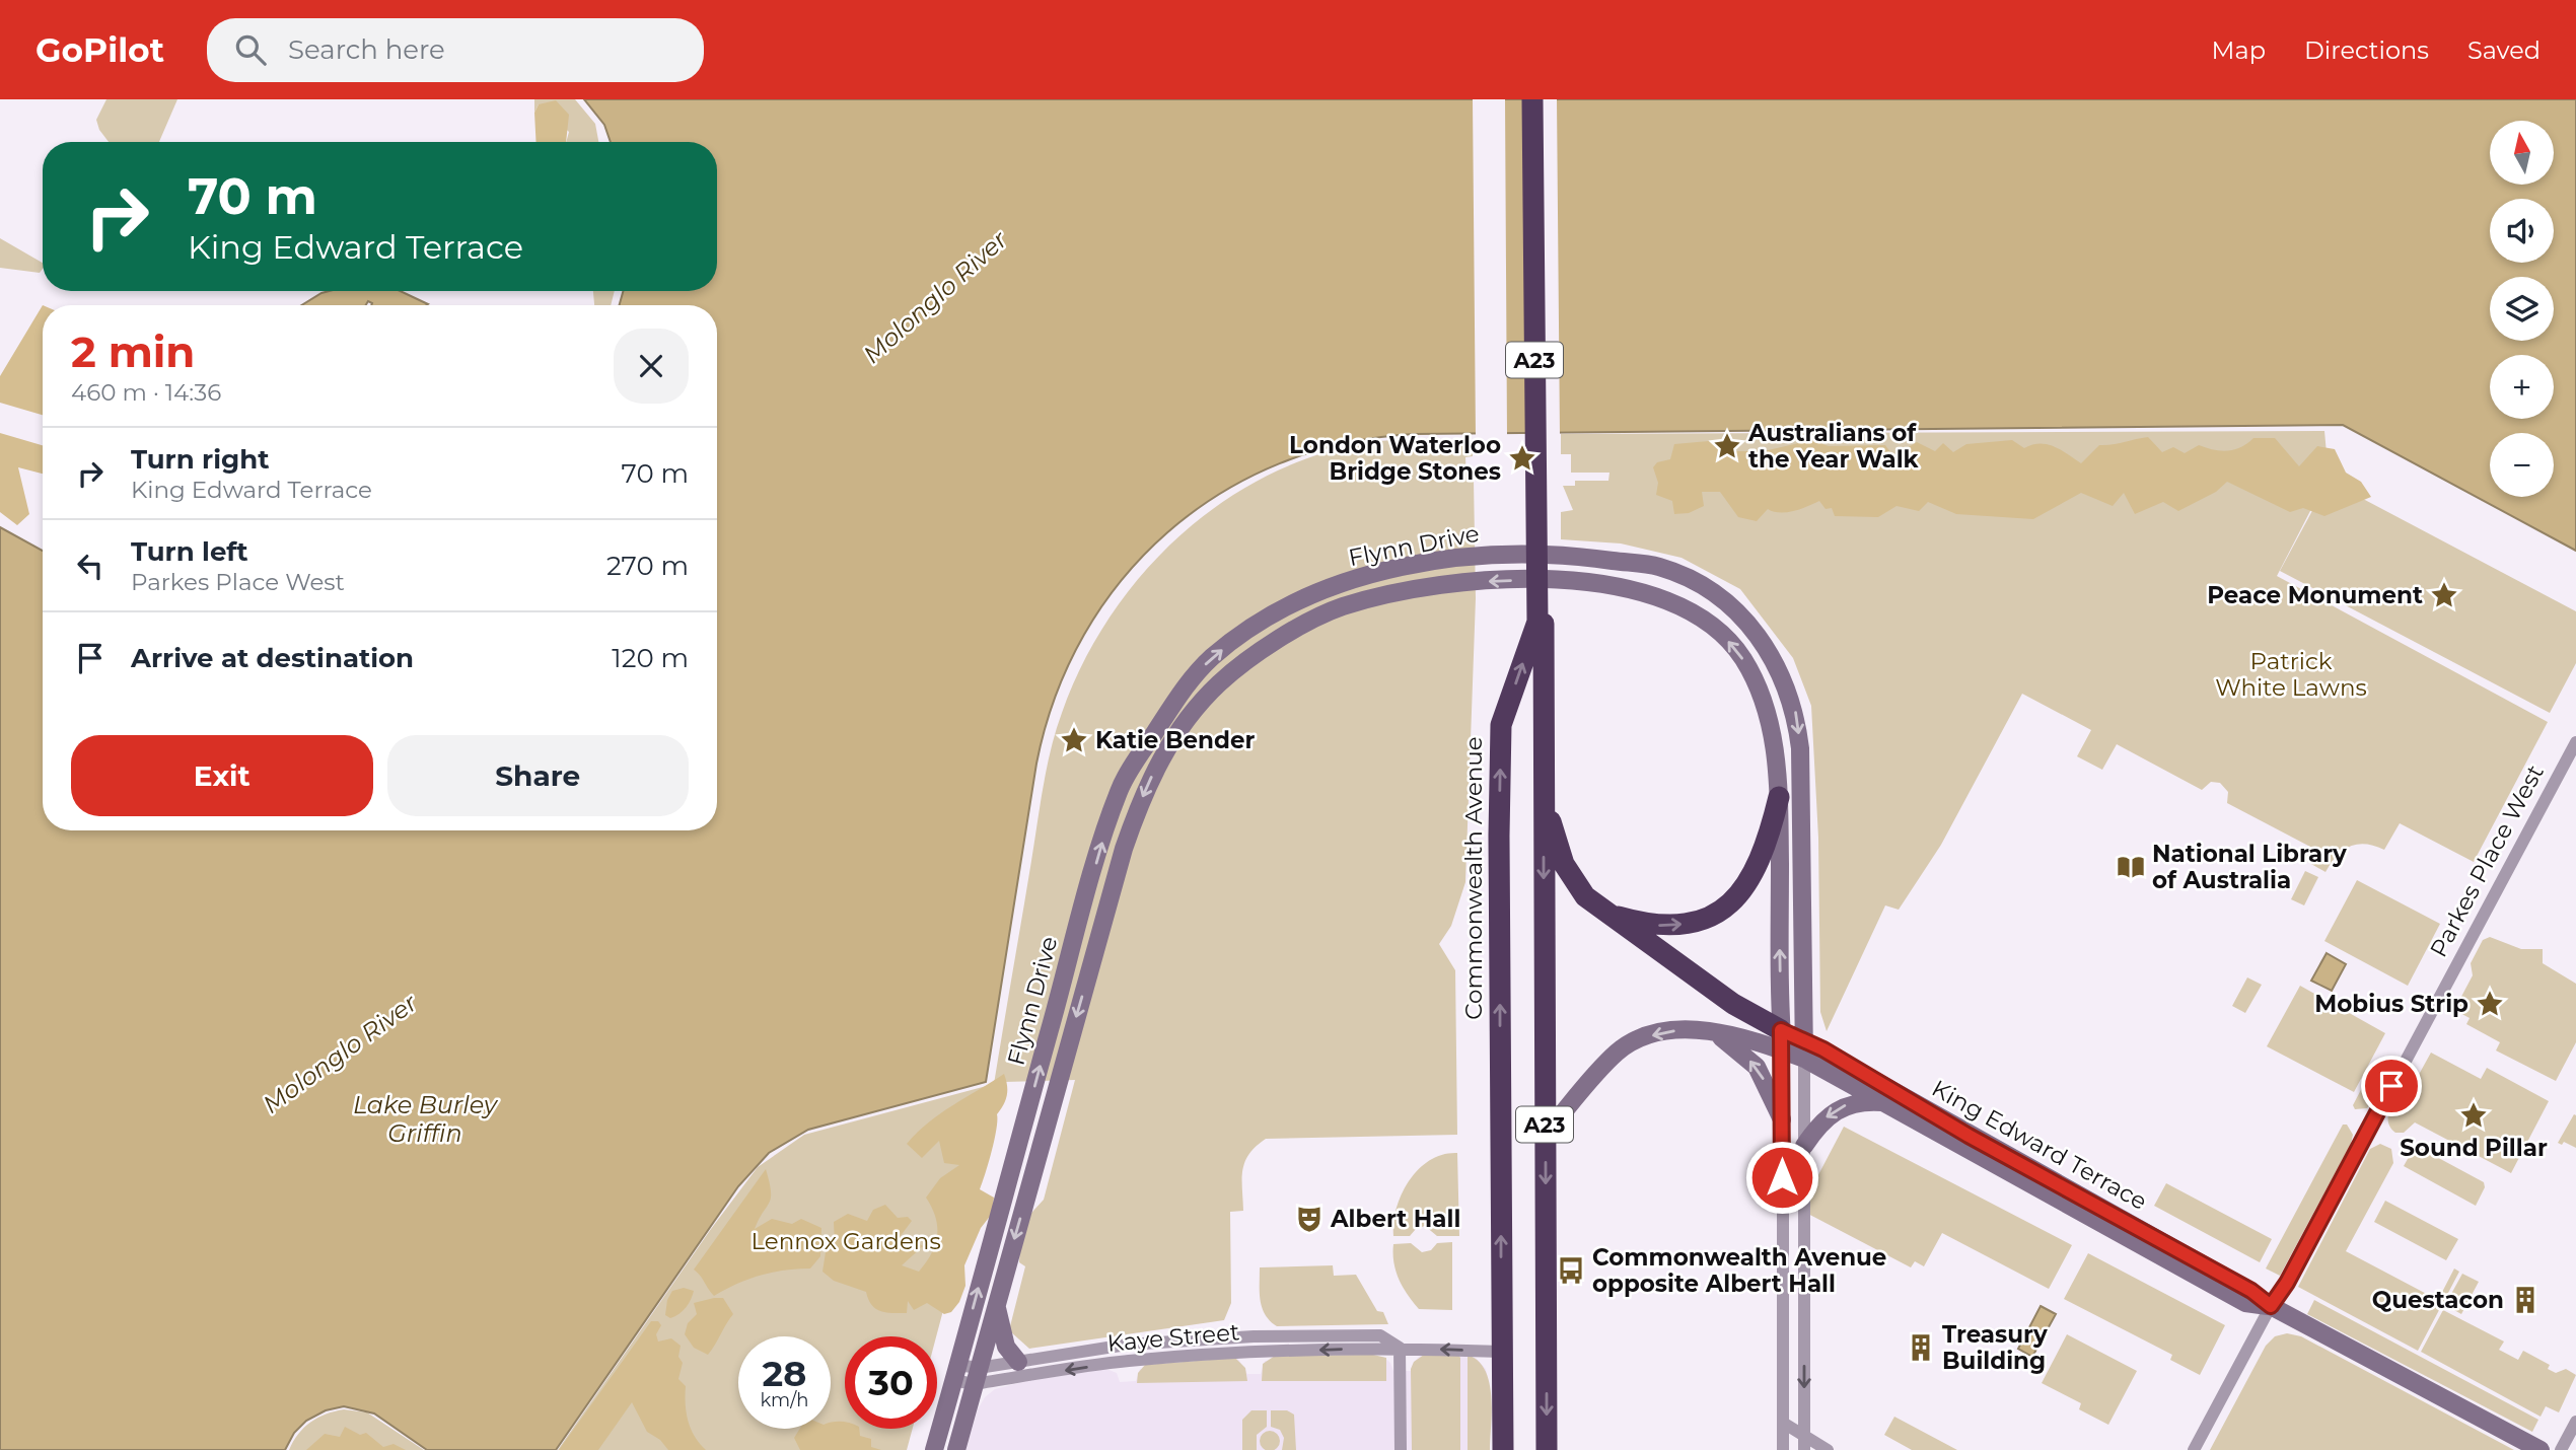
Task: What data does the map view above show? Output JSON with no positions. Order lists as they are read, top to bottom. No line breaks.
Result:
{"streets":{"highway":["A23","Commonwealth Avenue"],"main road":["Flynn Drive","King Edward Terrace"],"street":["Parkes Place West","Kaye Street"]},"crossings":[["Flynn Drive","King Edward Terrace"],["Flynn Drive","Kaye Street"],["Parkes Place West","King Edward Terrace"],["Commonwealth Avenue","King Edward Terrace"],["Commonwealth Avenue","Kaye Street"]],"water":["Molonglo River","Lake Burley Griffin"],"parks":["Patrick White Lawns","Lennox Gardens"],"places":{"place":["Australians of the Year Walk","London Waterloo Bridge Stones","Peace Monument","Katie Bender","Mobius Strip","Sound Pillar"],"library":["National Library of Australia"],"theatre":["Albert Hall"],"bus stop":["Commonwealth Avenue opposite Albert Hall"],"building":["Questacon","Treasury Building"]},"north":"top","page":{"header":"GoPilot","search":"Search here","nav":["Map","Directions","Saved"],"map_buttons":["+","−"],"turn":["70 m","King Edward Terrace"],"heading":["2 min","460 m · 14:36"],"list":[{"name":"Turn right","note":"King Edward Terrace","value":"70 m"},{"name":"Turn left","note":"Parkes Place West","value":"270 m"},{"name":"Arrive at destination","value":"120 m"}],"buttons":["Exit","Share"],"speed":"28 km/h","limit":"30"}}
